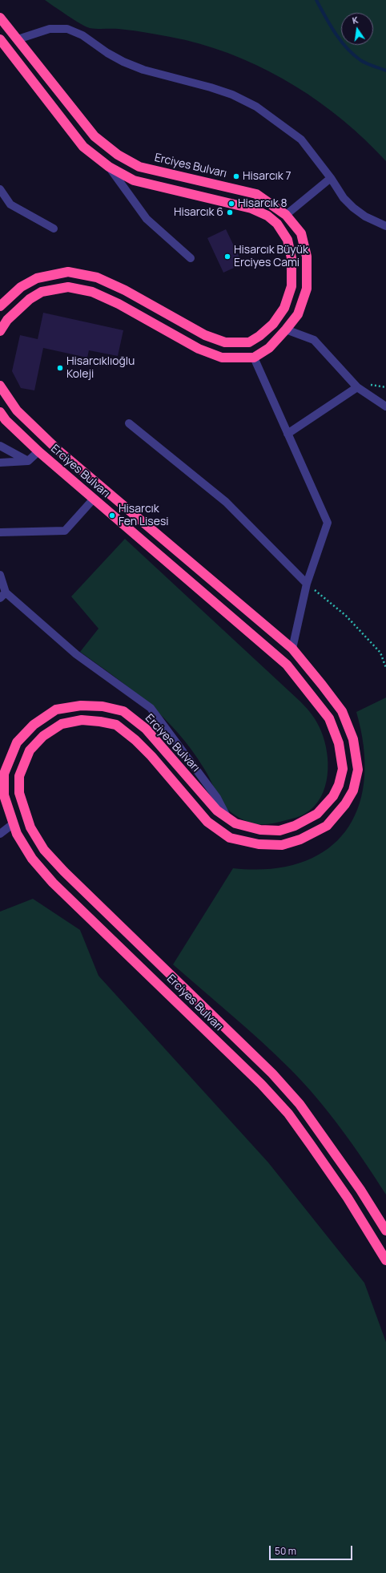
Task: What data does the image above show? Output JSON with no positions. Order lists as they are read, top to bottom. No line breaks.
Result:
{"streets":{"highway":["Erciyes Bulvarı"]},"places":["Hisarcık 7","Hisarcık 8","Hisarcık 6","Hisarcık Büyük Erciyes Cami","Hisarcıklıoğlu Koleji","Hisarcık Fen Lisesi"],"scale_bar":"50 m","north":"top"}
